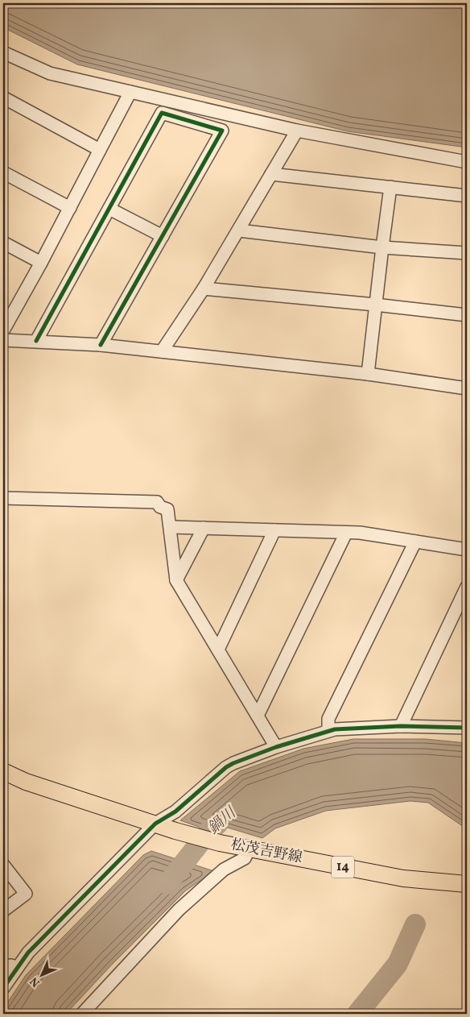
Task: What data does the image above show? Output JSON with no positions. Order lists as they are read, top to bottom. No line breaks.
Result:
{"streets":{"main road":["松茂吉野線","14"]},"water":["鍋川"],"north":"bottom left"}
